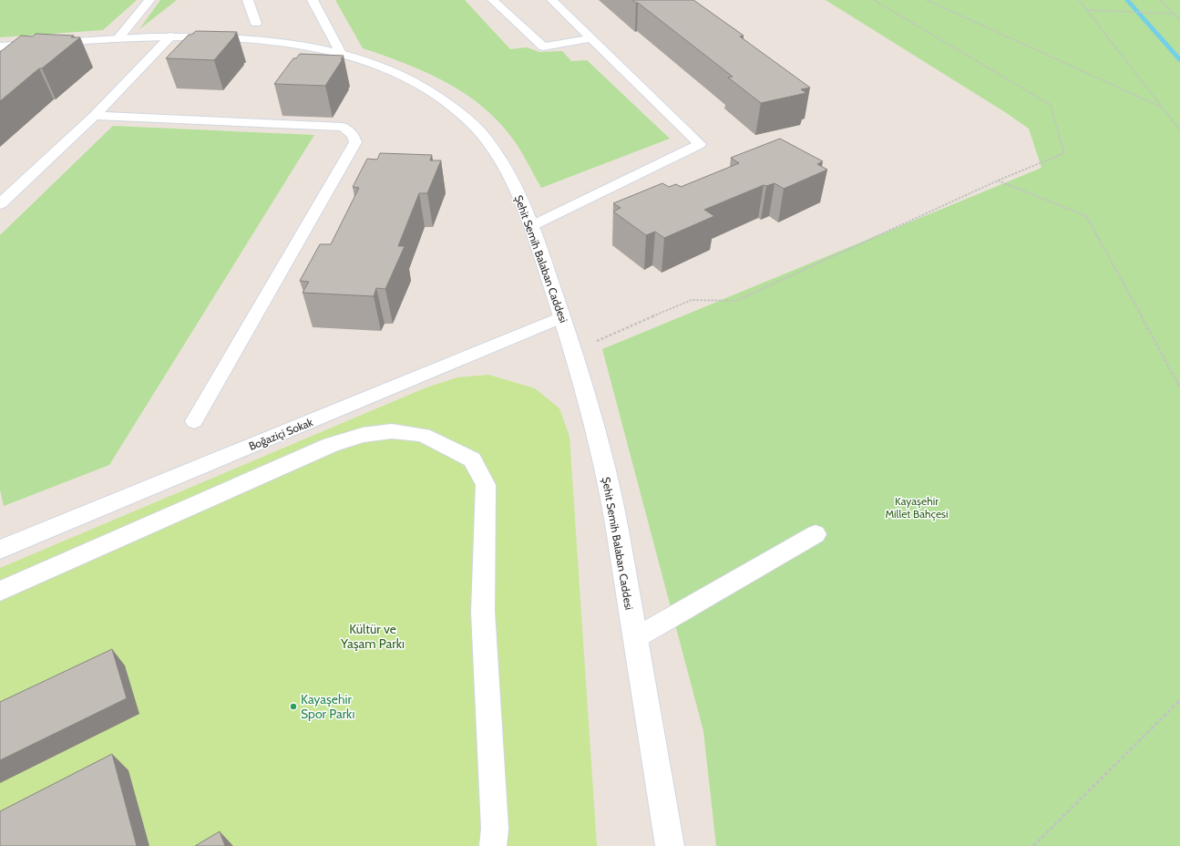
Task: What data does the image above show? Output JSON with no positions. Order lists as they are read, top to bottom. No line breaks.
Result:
{"streets":{"street":["Şehit Semih Balaban Caddesi","Boğaziçi Sokak"]},"crossings":[["Şehit Semih Balaban Caddesi","Boğaziçi Sokak"]],"parks":["Kayaşehir Millet Bahçesi","Kültür ve Yaşam Parkı"],"places":["Kayaşehir Spor Parkı"]}
